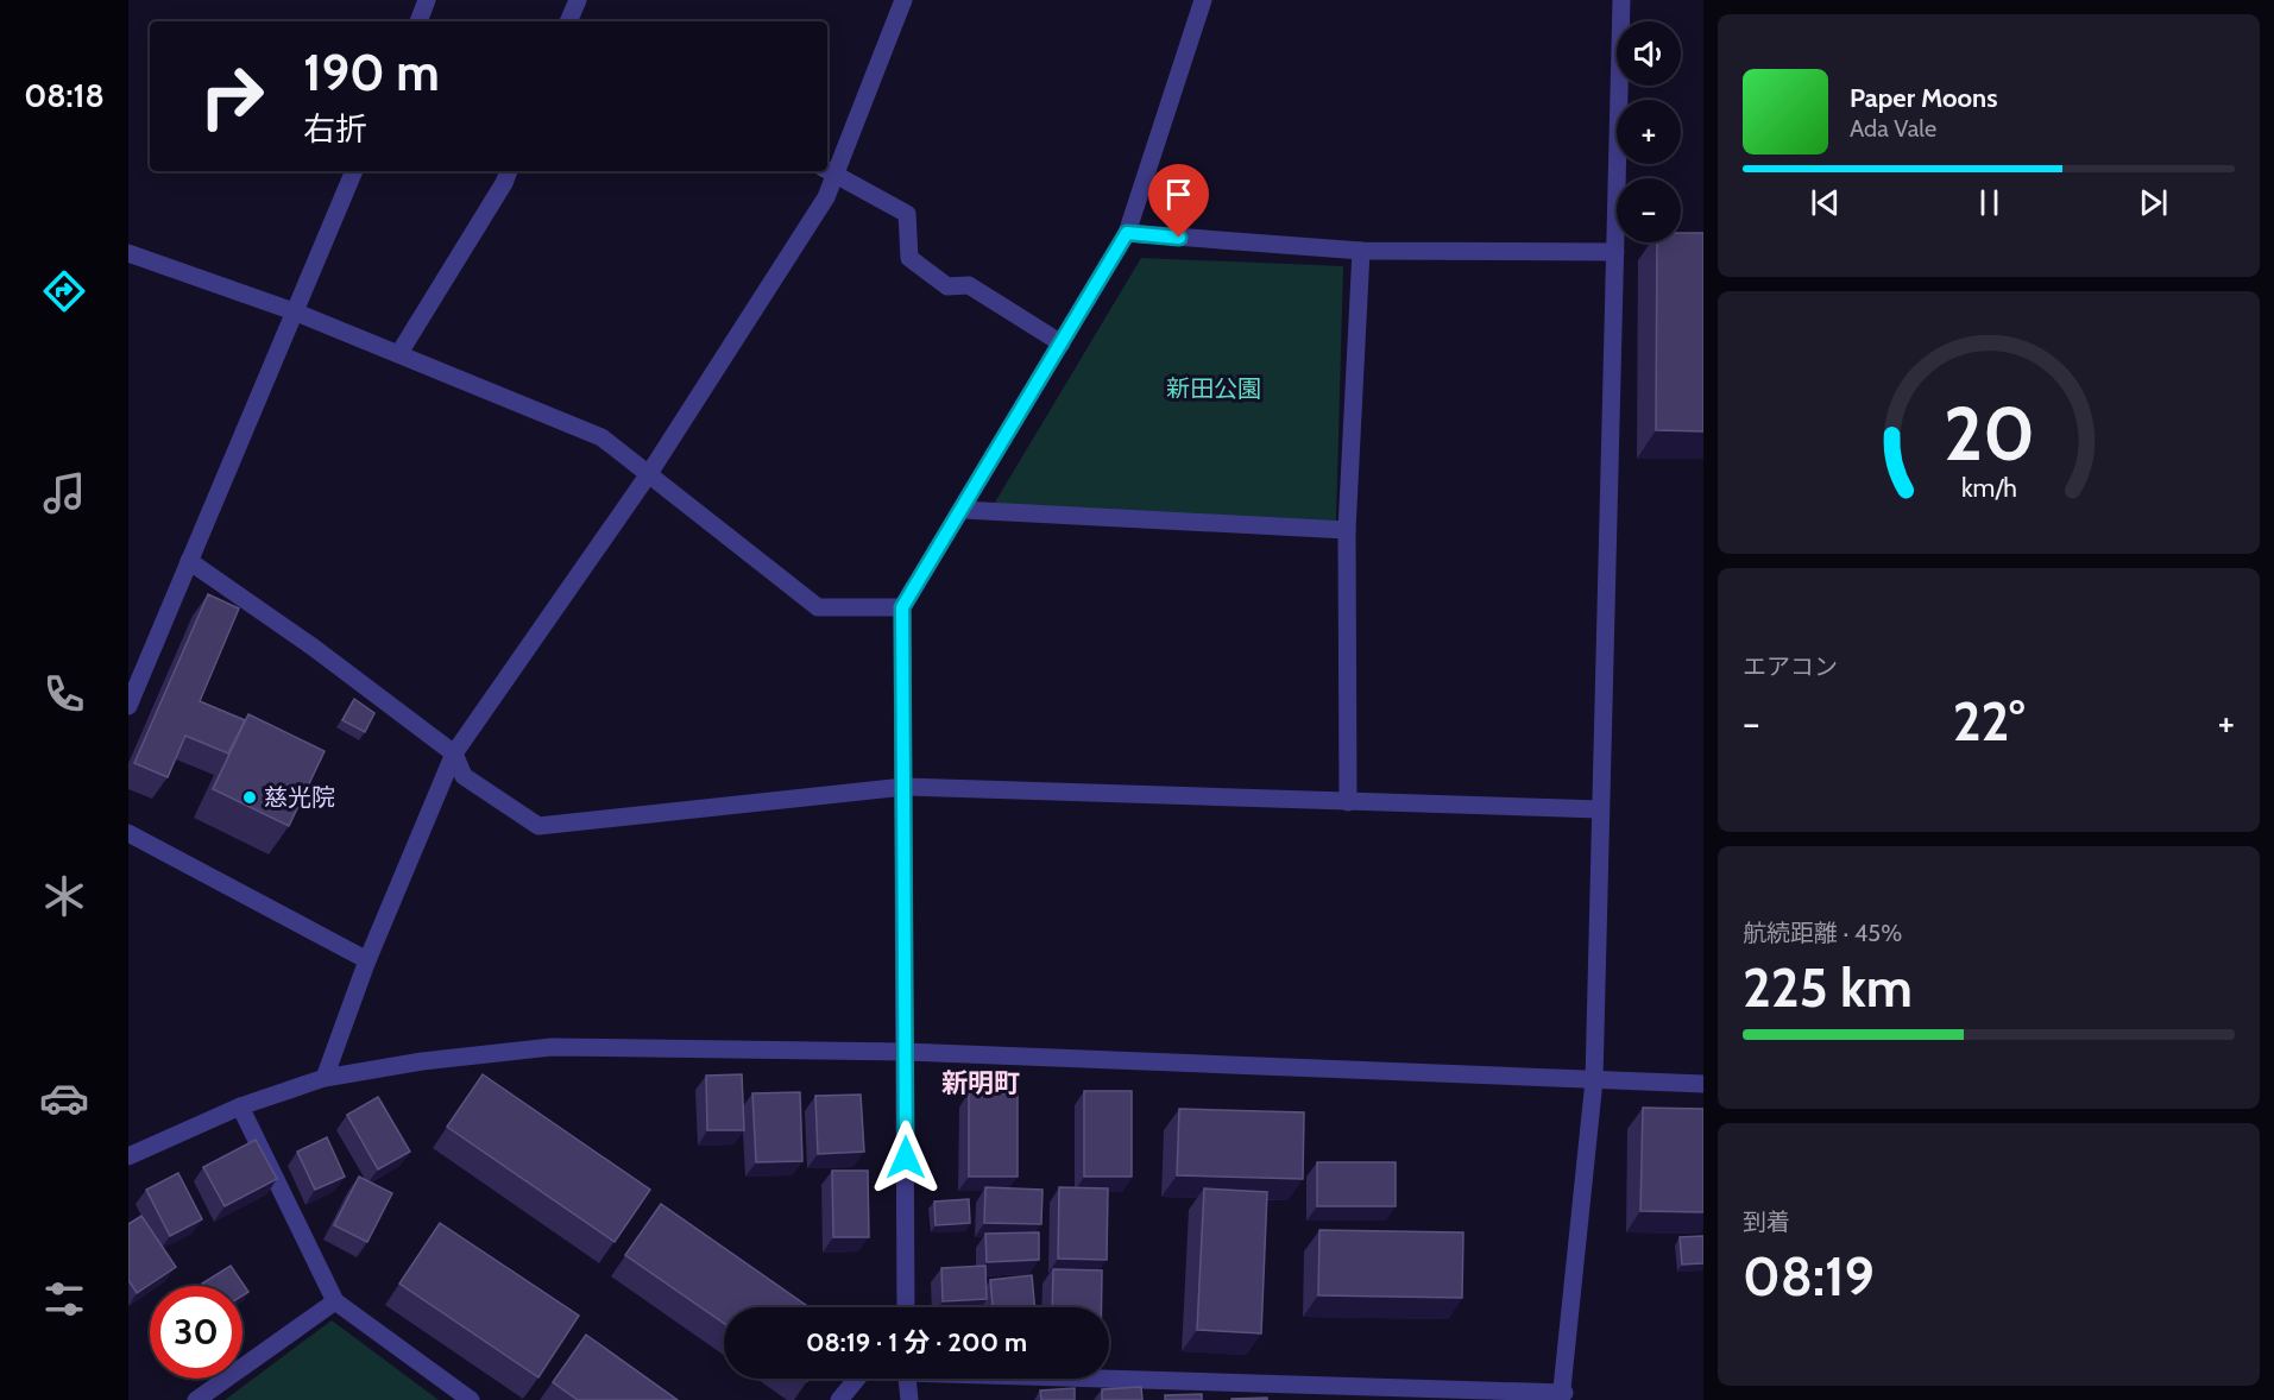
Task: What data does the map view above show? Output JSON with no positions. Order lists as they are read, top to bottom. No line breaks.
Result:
{"districts":["新明町"],"parks":["新田公園"],"places":["慈光院"],"page":{"tabs":"08:18","map_buttons":["+","−"],"turn":["190 m","右折"],"song":["Paper Moons","Ada Vale"],"tile":["エアコン",["航続距離 · 45%","225 km"],["到着","08:19"]],"heat":["−","22°","+"],"limit":"30","trip":"08:19 · 1 分 · 200 m","gauge":["20","km/h"]}}
